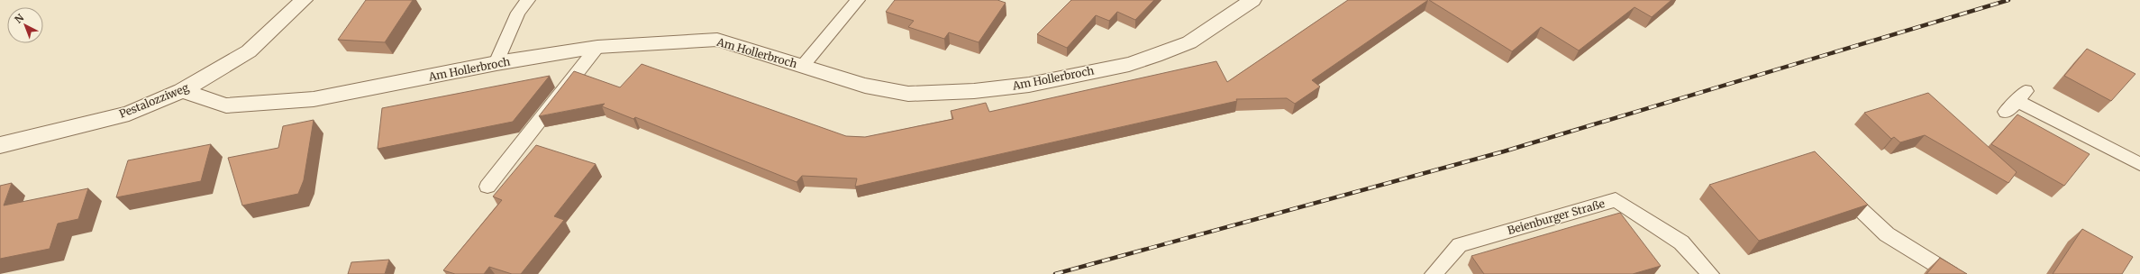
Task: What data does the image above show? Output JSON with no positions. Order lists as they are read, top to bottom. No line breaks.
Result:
{"streets":{"street":["Am Hollerbroch","Pestalozziweg"],"lane":["Beienburger Straße"]},"crossings":[["Am Hollerbroch","Pestalozziweg"]],"north":"top left"}
